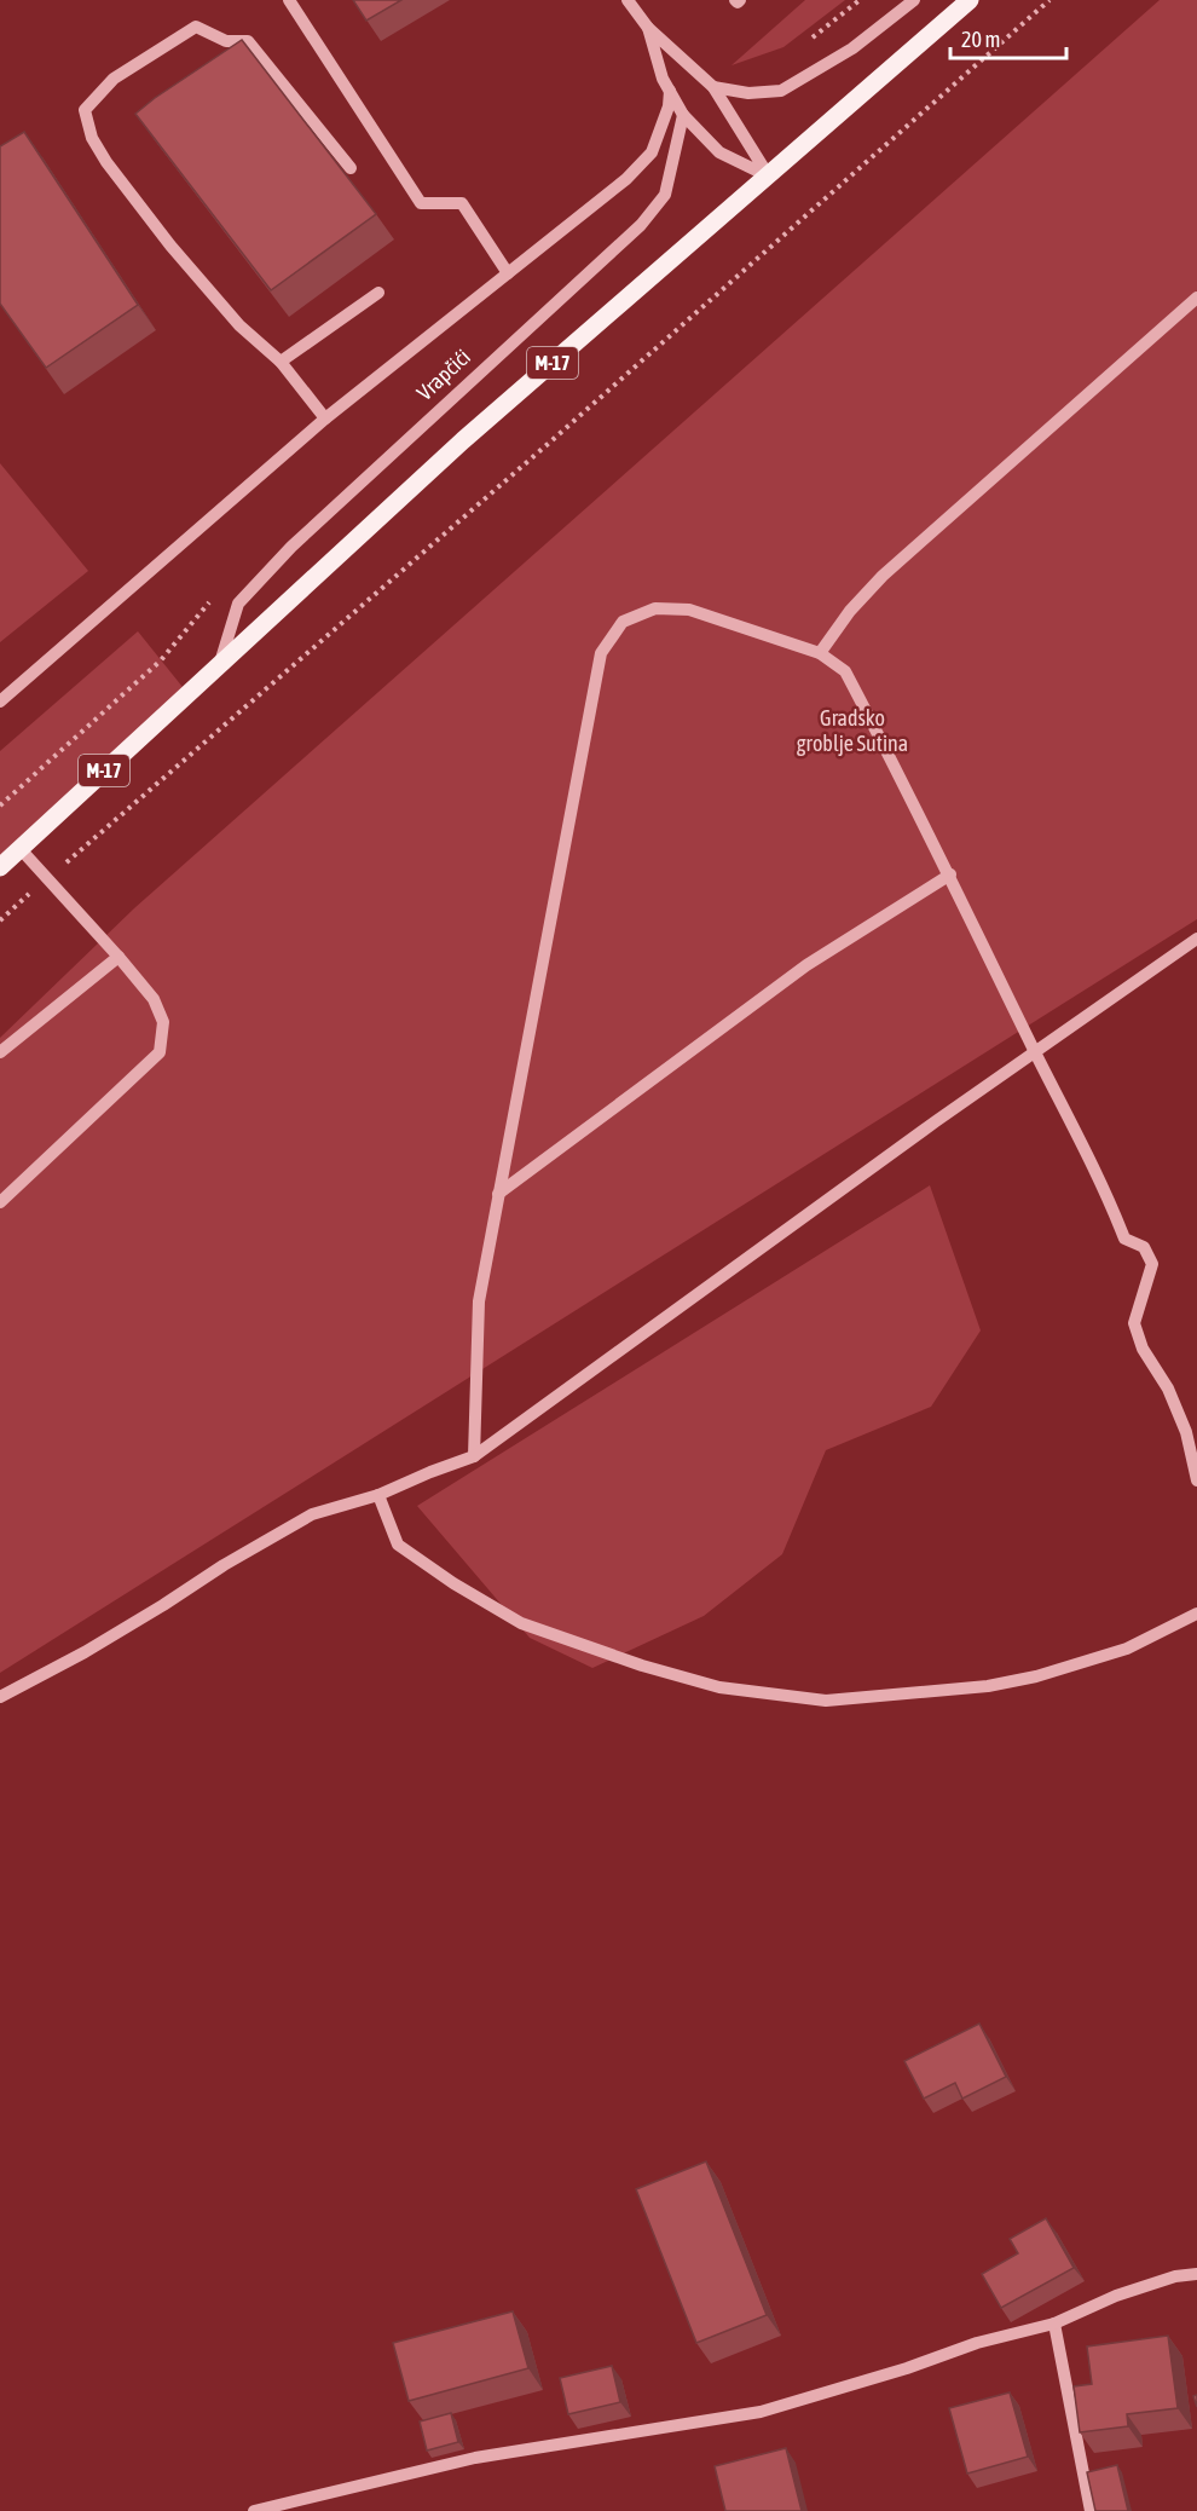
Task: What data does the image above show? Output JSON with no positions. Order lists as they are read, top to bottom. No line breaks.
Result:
{"streets":{"main road":["M-17","Vrapčići"]},"parks":["Gradsko groblje Sutina"],"scale_bar":"20 m"}
